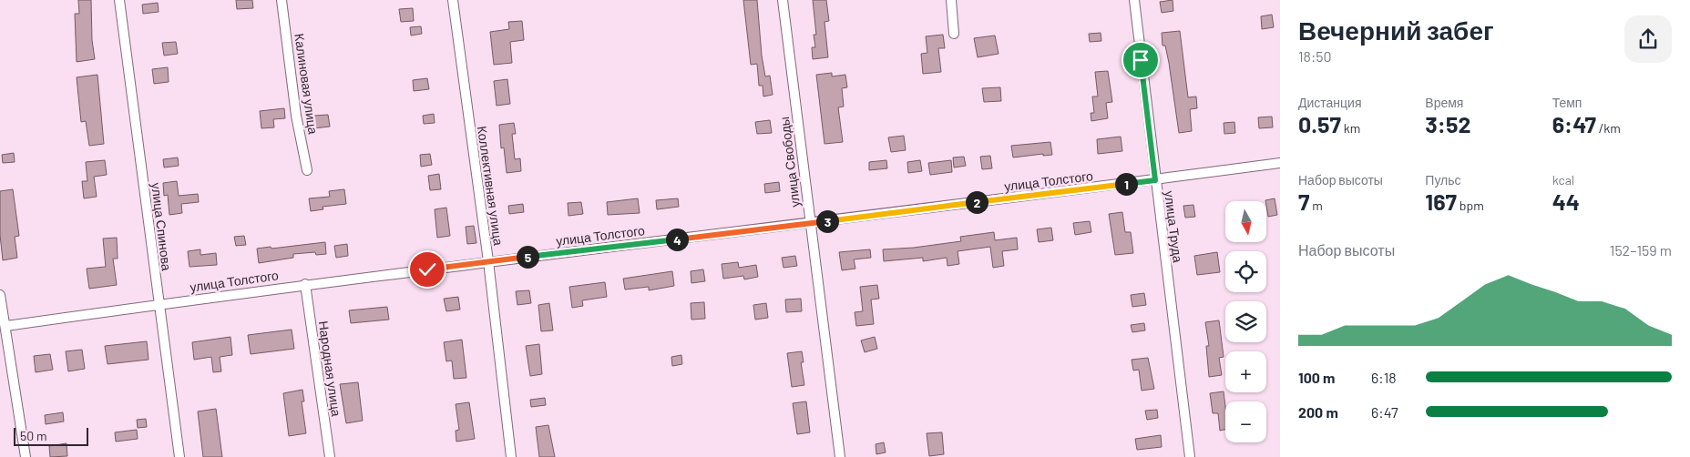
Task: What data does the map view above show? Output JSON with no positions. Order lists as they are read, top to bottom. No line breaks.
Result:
{"streets":{"street":["Калиновая улица","улица Свободы","улица Толстого","Коллективная улица","улица Спинова","улица Труда","Народная улица"]},"crossings":[["улица Свободы","улица Толстого"],["улица Толстого","Коллективная улица"],["улица Толстого","улица Спинова"],["улица Толстого","улица Труда"],["улица Толстого","Народная улица"]],"scale_bar":"50 m","north":"bottom","page":{"heading":["Вечерний забег","18:50"],"stats":[["Дистанция","0.57 km"],["Время","3:52"],["Темп","6:47 /km"],["Набор высоты","7 m"],["Пульс","167 bpm"],["kcal","44"]],"pins":["1","2","3","4","5"],"map_buttons":["+","−"],"chart":["Набор высоты","152–159 m"],"list":[{"name":"100 m","note":"6:18"},{"name":"200 m","note":"6:47"}],"scale":"50 m"}}
